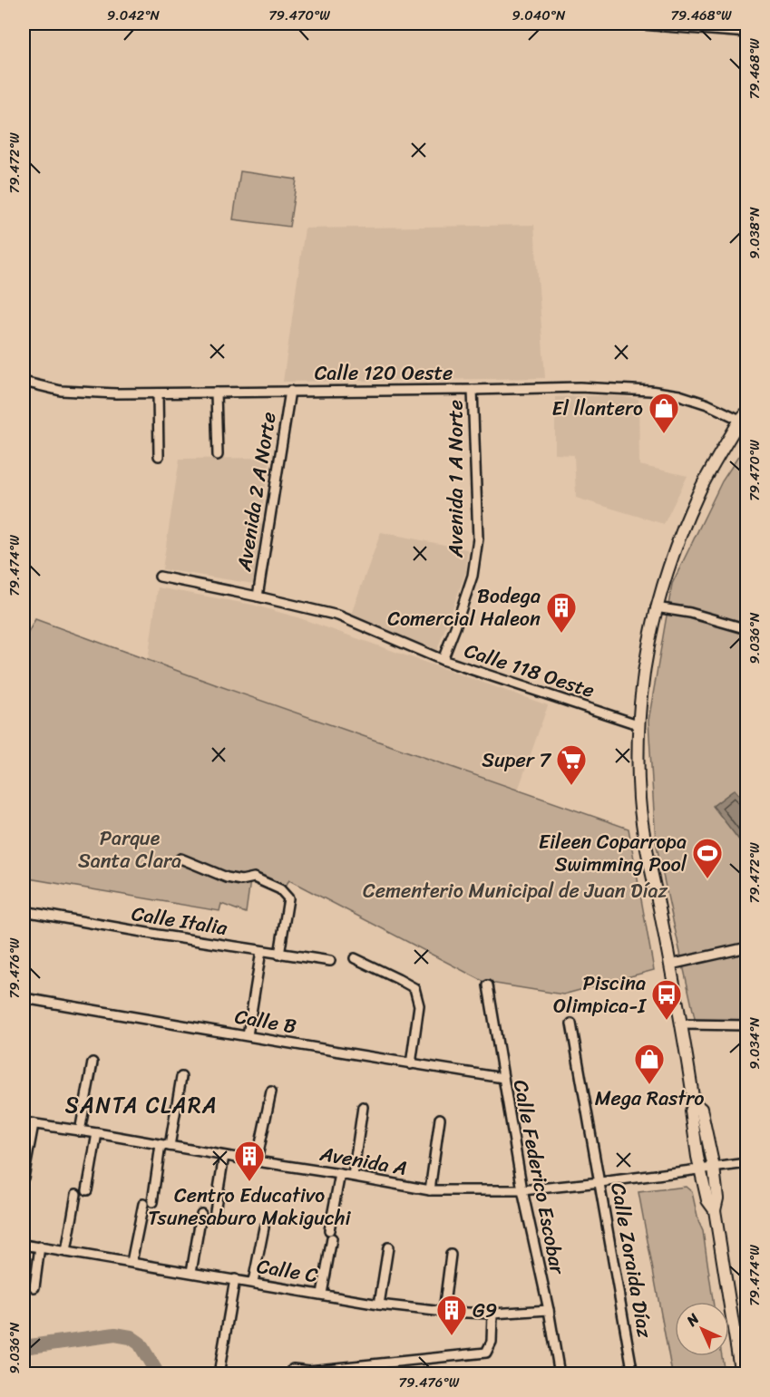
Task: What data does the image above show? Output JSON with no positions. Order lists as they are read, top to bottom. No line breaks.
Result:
{"streets":{"street":["Calle 120 Oeste","Avenida 1 A Norte","Avenida 2 A Norte","Calle 118 Oeste","Calle Italia","Calle B","Avenida A","Calle Federico Escobar","Calle Zoraida Díaz","Calle C"]},"crossings":[["Calle 120 Oeste","Avenida 1 A Norte"],["Calle 120 Oeste","Avenida 2 A Norte"],["Avenida 1 A Norte","Calle 118 Oeste"],["Avenida 2 A Norte","Calle 118 Oeste"],["Calle B","Calle Federico Escobar"],["Avenida A","Calle Federico Escobar"],["Avenida A","Calle Zoraida Díaz"],["Calle Federico Escobar","Calle C"]],"districts":["SANTA CLARA"],"parks":["Parque Santa Clara","Cementerio Municipal de Juan Díaz"],"places":{"shop":["El llantero","Mega Rastro"],"building":["Bodega Comercial Haleon","Centro Educativo Tsunesaburo Makiguchi","G9"],"supermarket":["Super 7"],"sports":["Eileen Coparropa Swimming Pool"],"bus stop":["Piscina Olimpica-I"]},"north":"top left","coordinates":["9.042°N","79.470°W","9.040°N","79.468°W","79.472°W","9.038°N","79.474°W","9.036°N","79.476°W","9.034°N"]}
